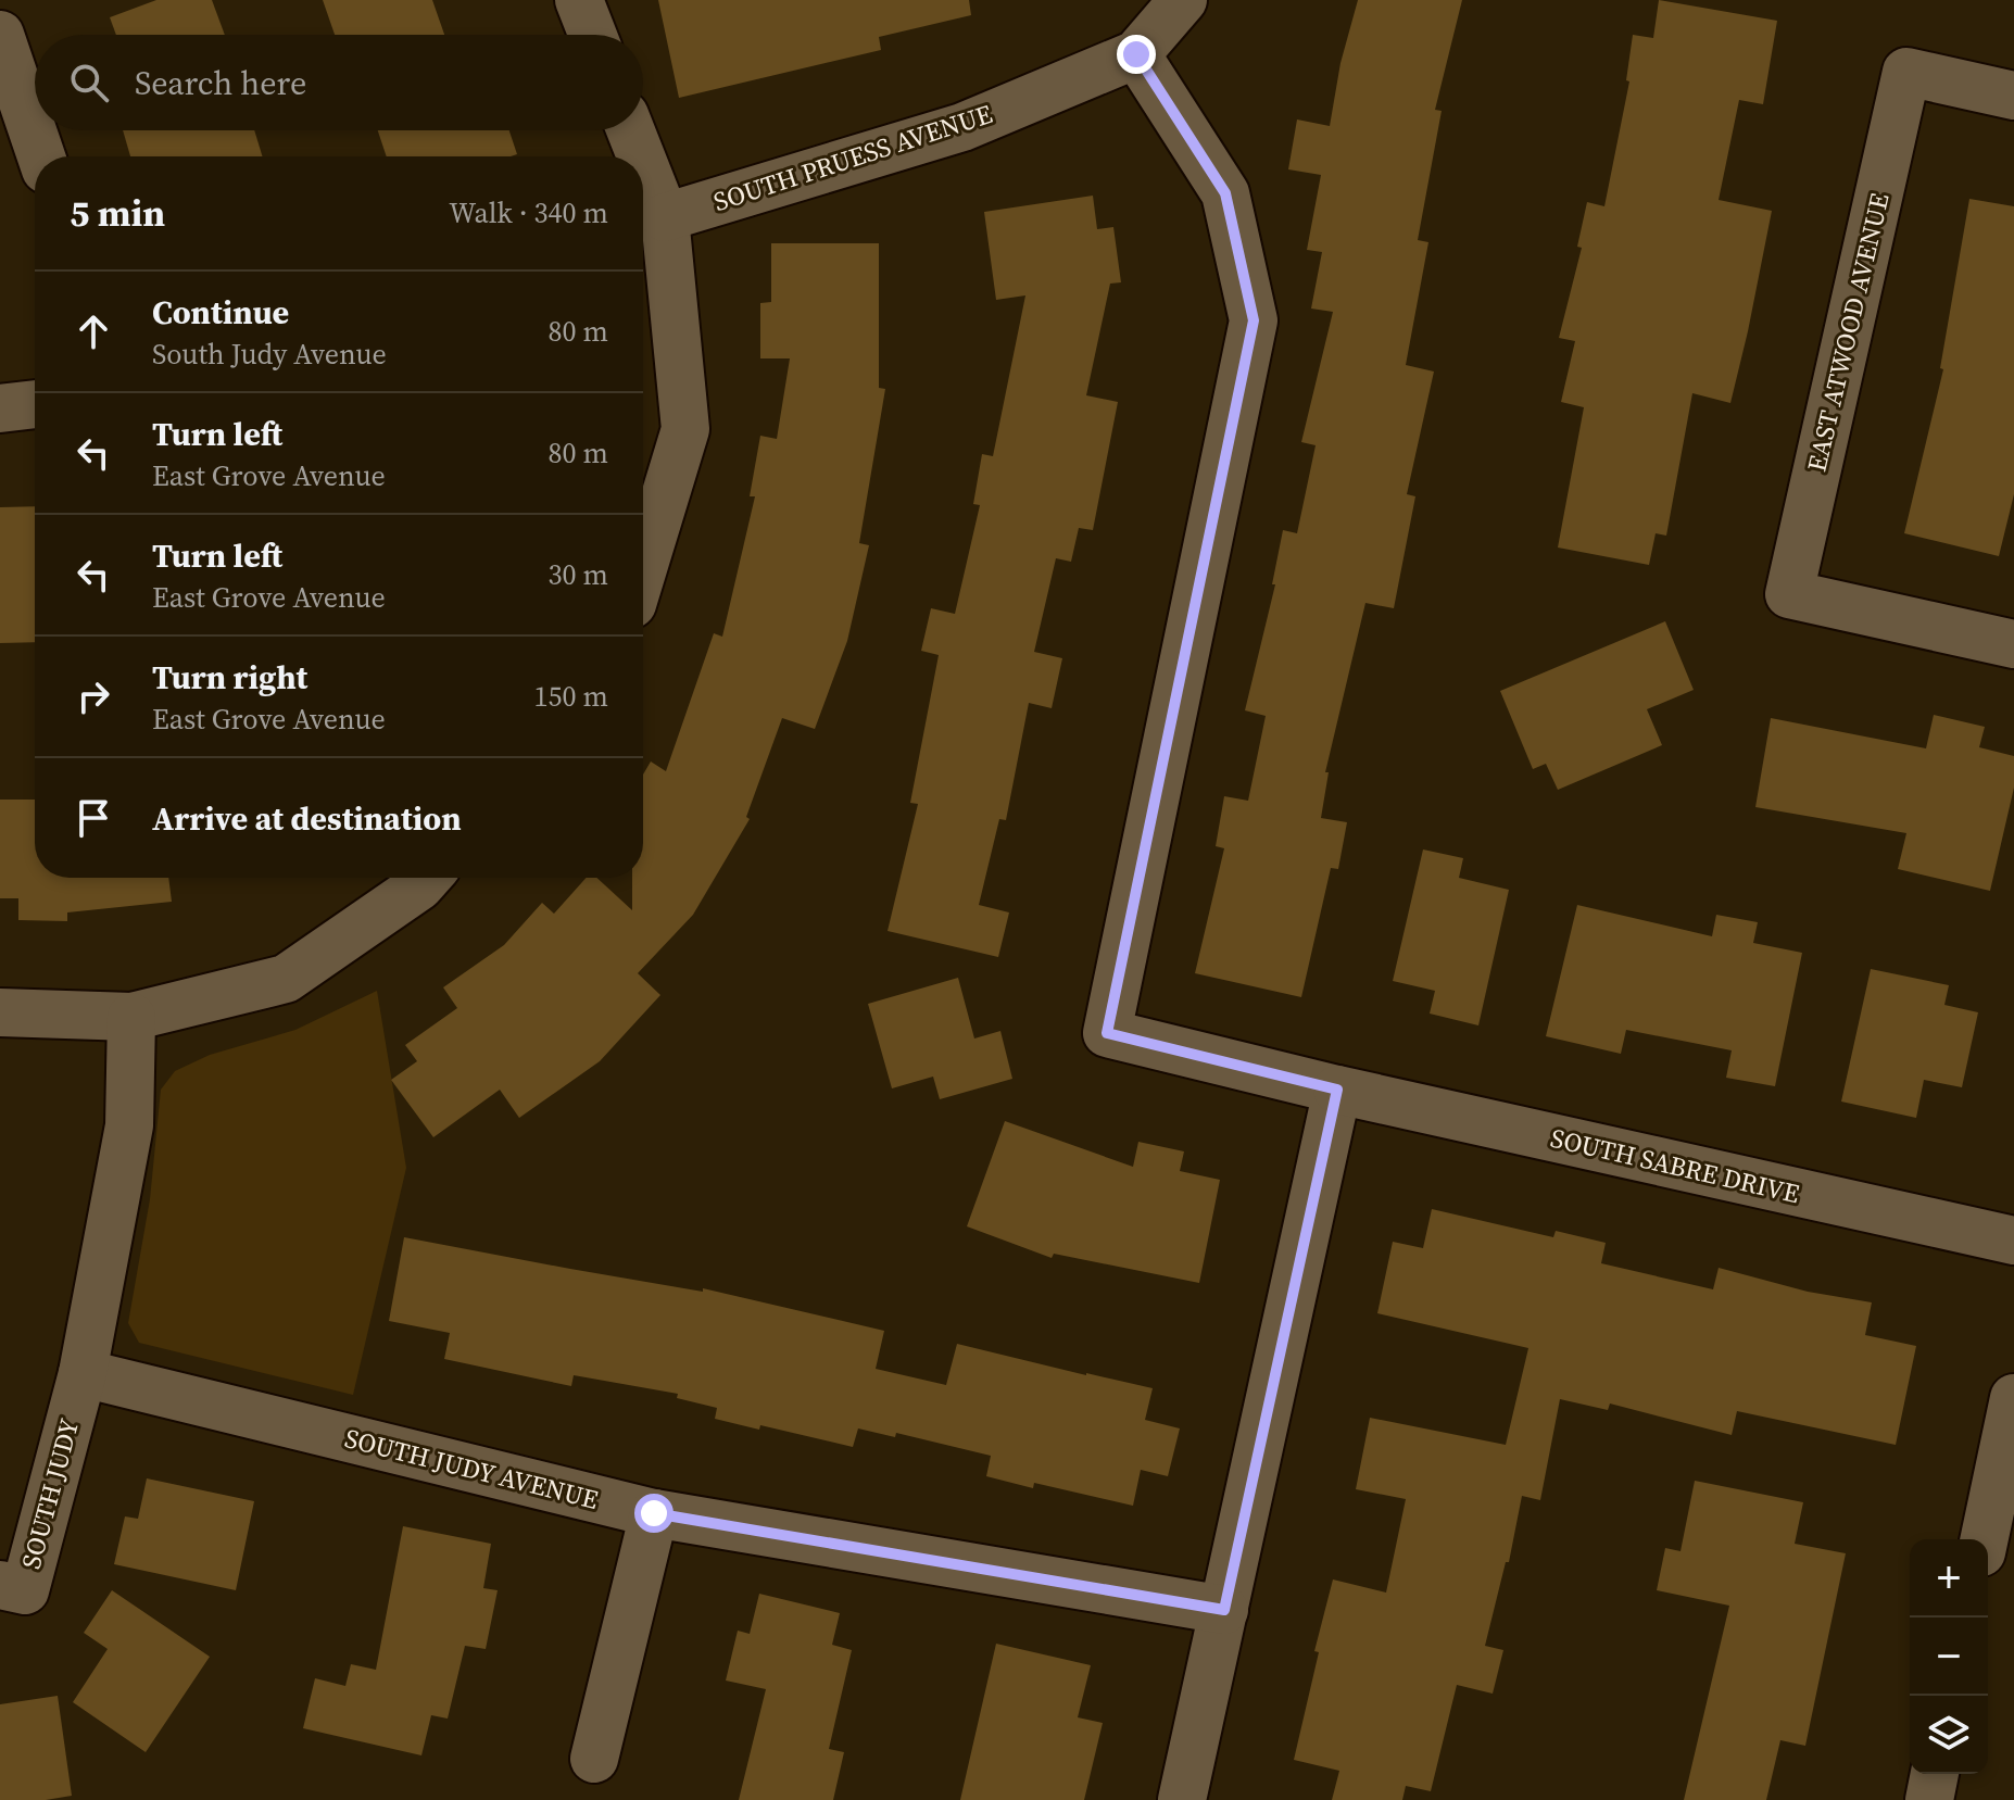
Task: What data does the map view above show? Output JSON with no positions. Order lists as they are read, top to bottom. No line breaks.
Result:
{"streets":{"street":["SOUTH PRUESS AVENUE","EAST ATWOOD AVENUE","SOUTH SABRE DRIVE","SOUTH JUDY AVENUE","SOUTH JUDY"]},"crossings":[["SOUTH PRUESS AVENUE","SOUTH SABRE DRIVE"],["SOUTH JUDY AVENUE","SOUTH JUDY"]],"page":{"search":"Search here","heading":["5 min","Walk · 340 m"],"list":[["Continue","South Judy Avenue","80 m"],["Turn left","East Grove Avenue","80 m"],["Turn left","East Grove Avenue","30 m"],["Turn right","East Grove Avenue","150 m"],"Arrive at destination"],"map_buttons":["+","−"]}}
